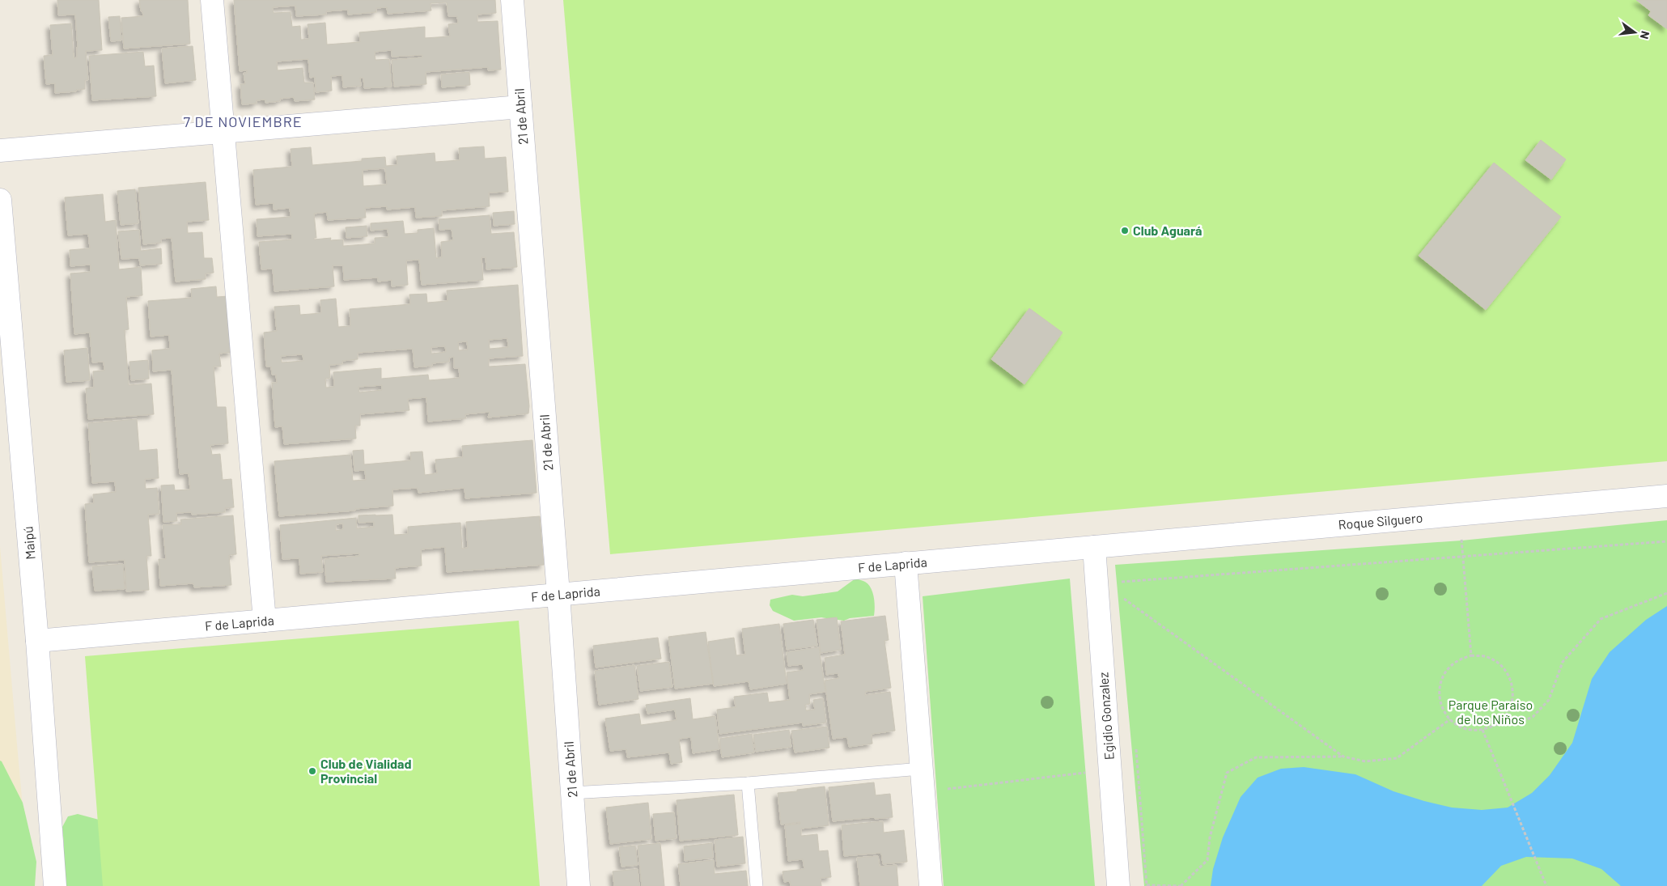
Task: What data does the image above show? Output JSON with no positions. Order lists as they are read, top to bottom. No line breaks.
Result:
{"streets":{"street":["21 de Abril","Roque Silguero","Maipú","F de Laprida","Egidio Gonzalez"]},"crossings":[["21 de Abril","F de Laprida"],["Roque Silguero","F de Laprida"],["Roque Silguero","Egidio Gonzalez"],["Maipú","F de Laprida"],["F de Laprida","Egidio Gonzalez"]],"districts":["7 DE NOVIEMBRE"],"parks":["Parque Paraiso de los Niños"],"places":["Club Aguará","Club de Vialidad Provincial"],"north":"right"}
